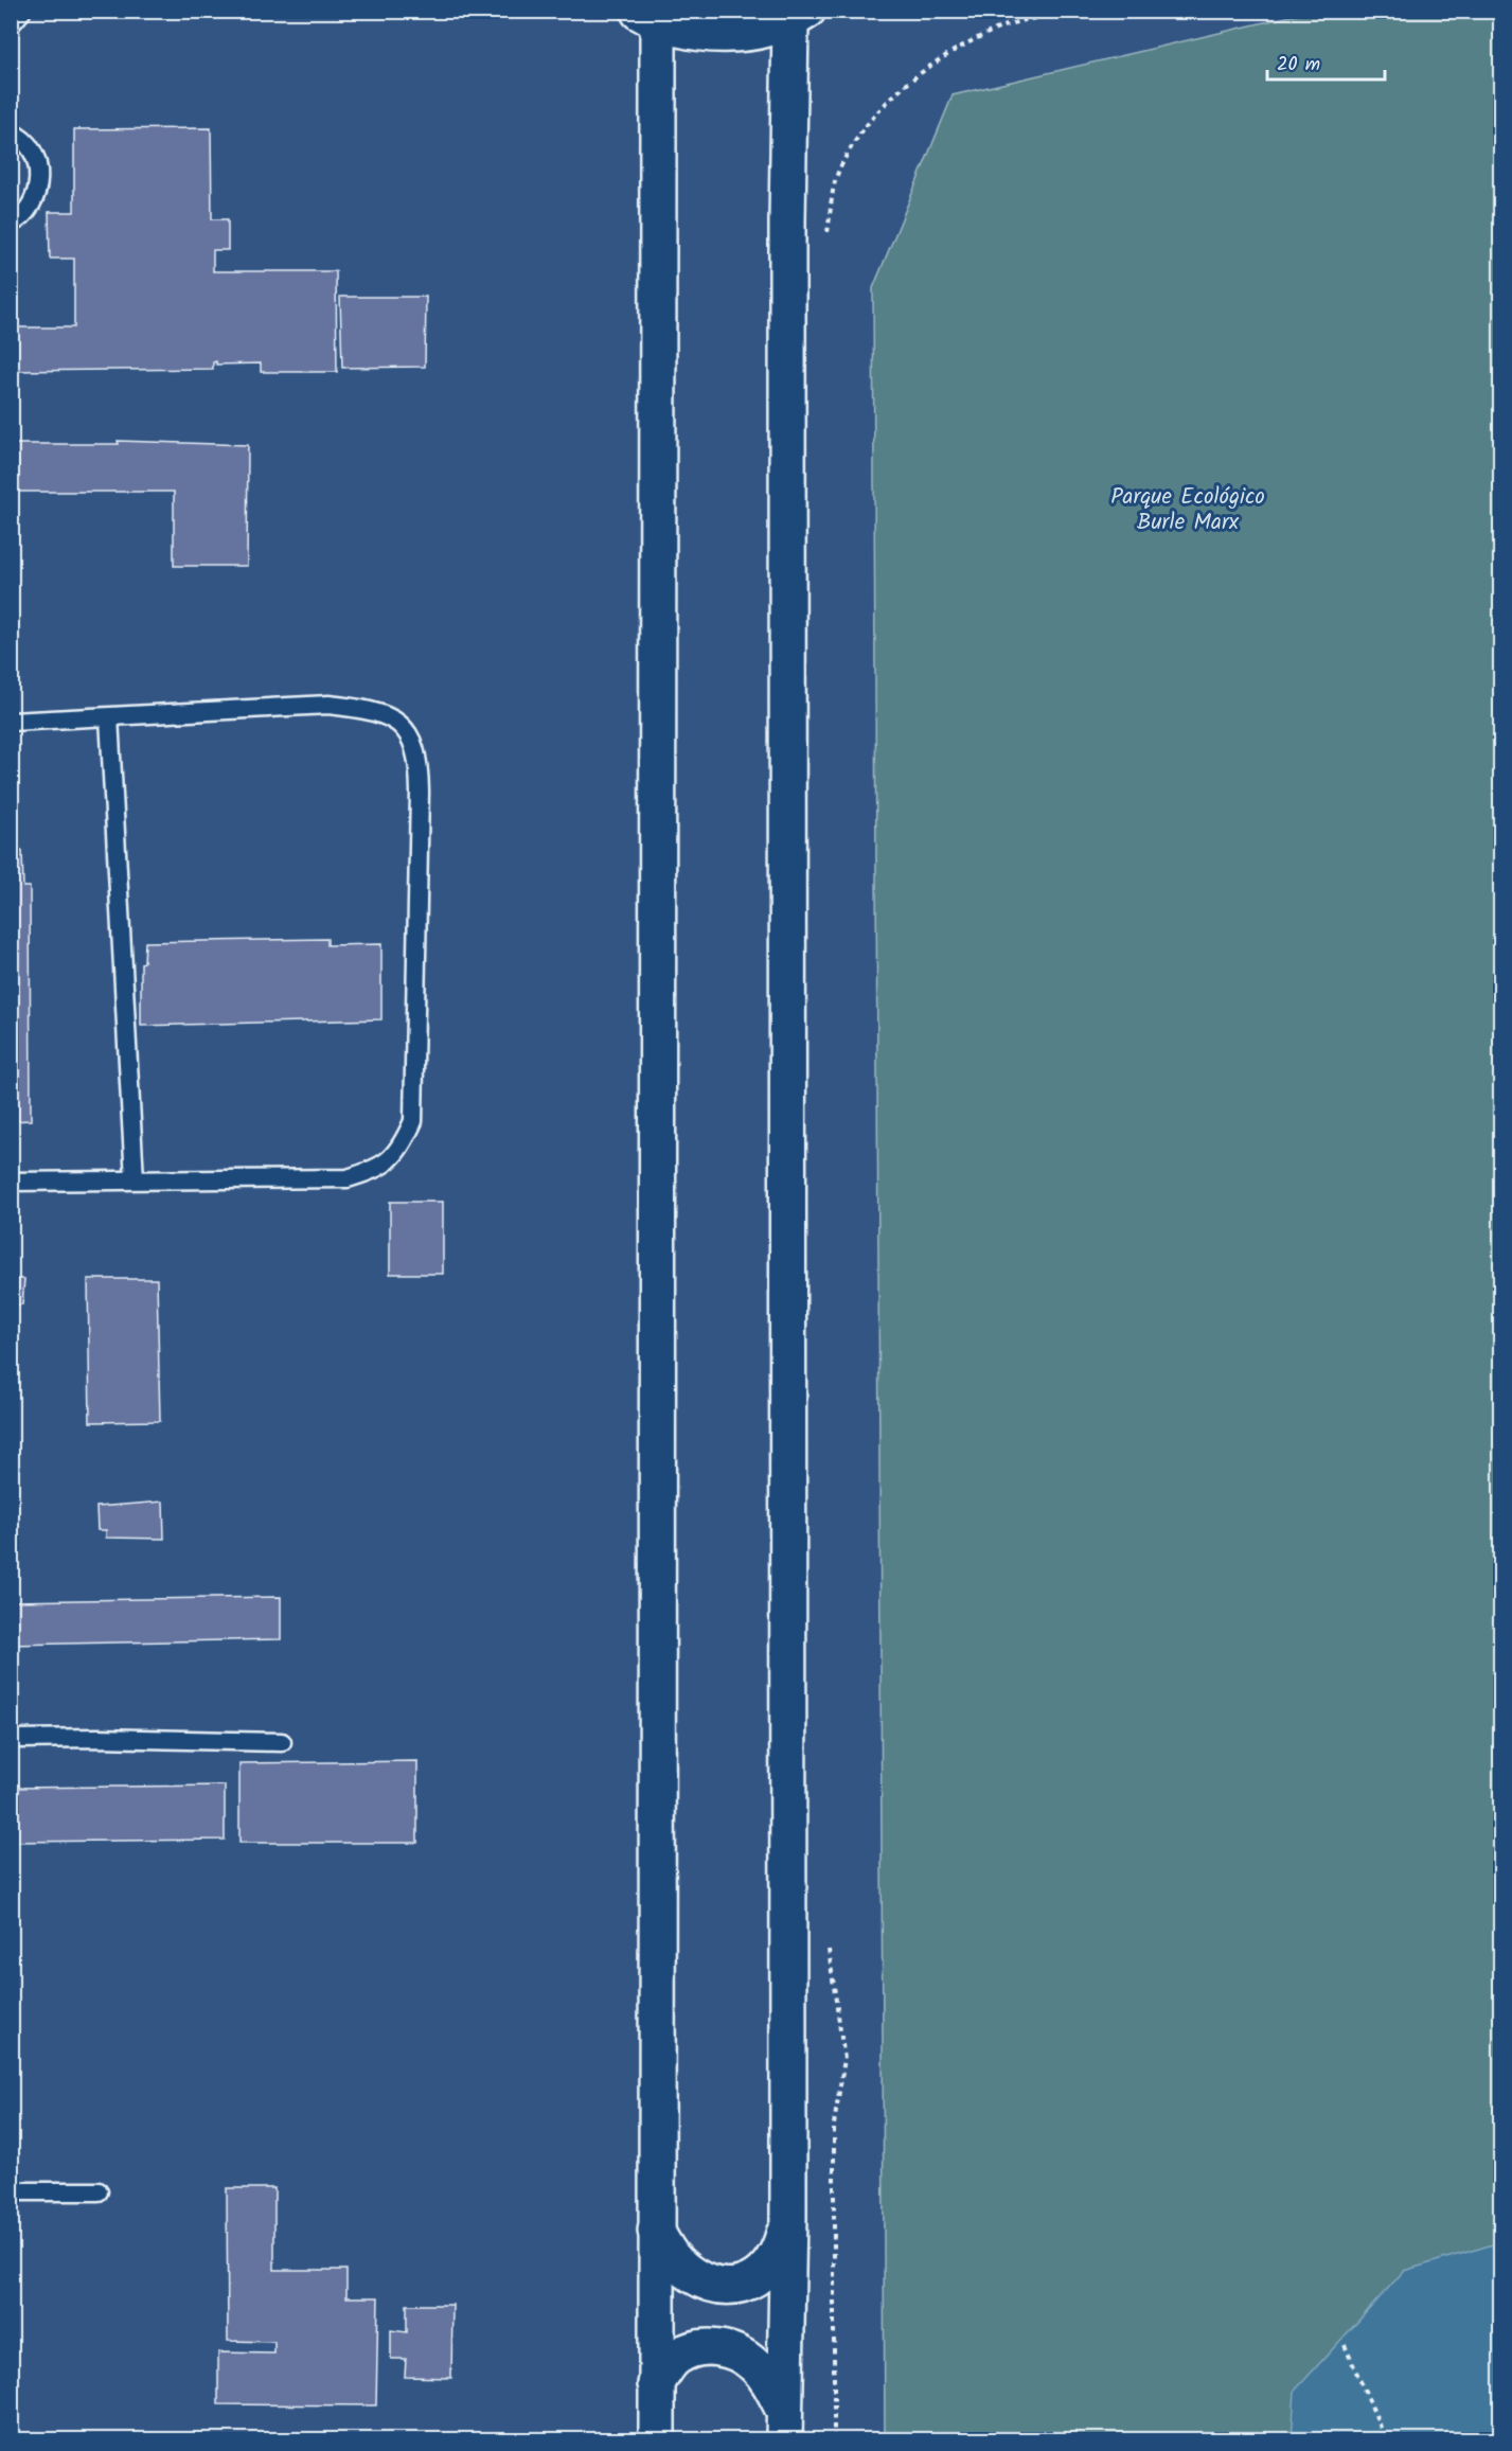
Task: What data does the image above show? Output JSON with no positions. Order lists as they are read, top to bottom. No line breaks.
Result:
{"parks":["Parque Ecológico Burle Marx"],"scale_bar":"20 m"}
